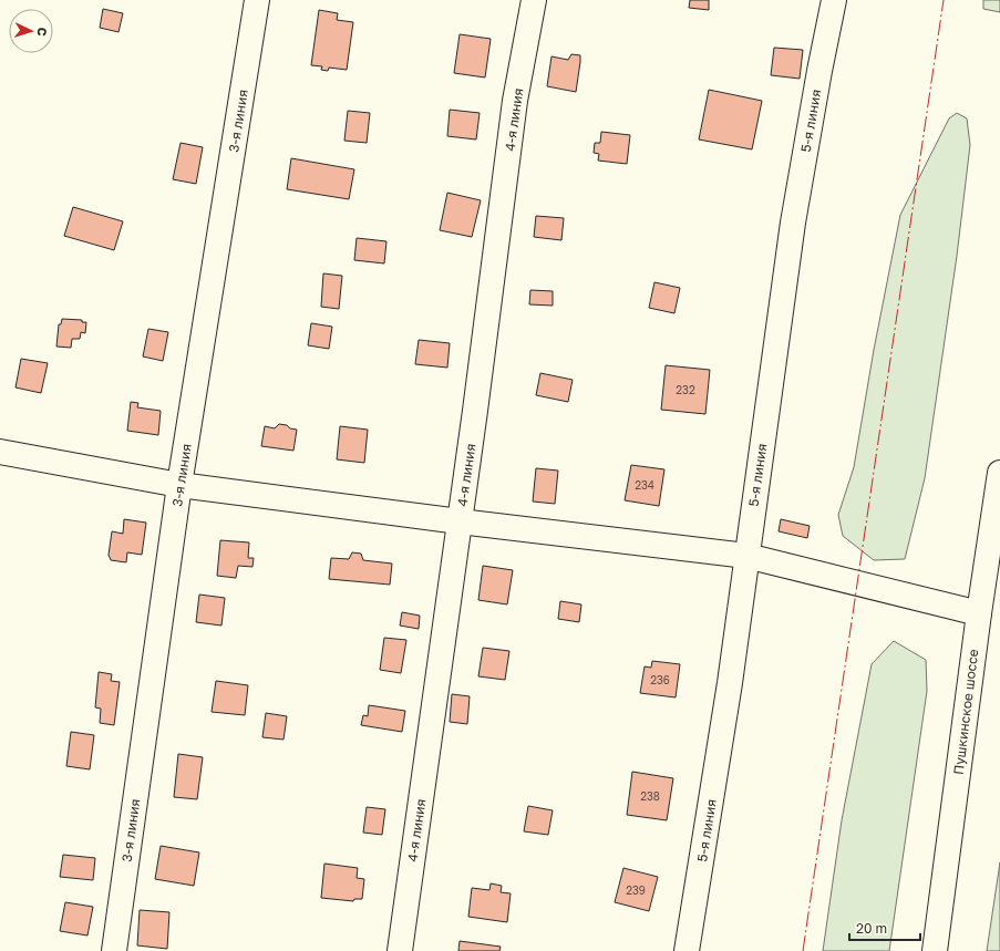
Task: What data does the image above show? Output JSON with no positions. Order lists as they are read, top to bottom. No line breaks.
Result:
{"streets":{"street":["4-я линия","3-я линия","5-я линия","Пушкинское шоссе"]},"house_numbers":["232","234","236","238","239"],"scale_bar":"20 m","north":"right"}
